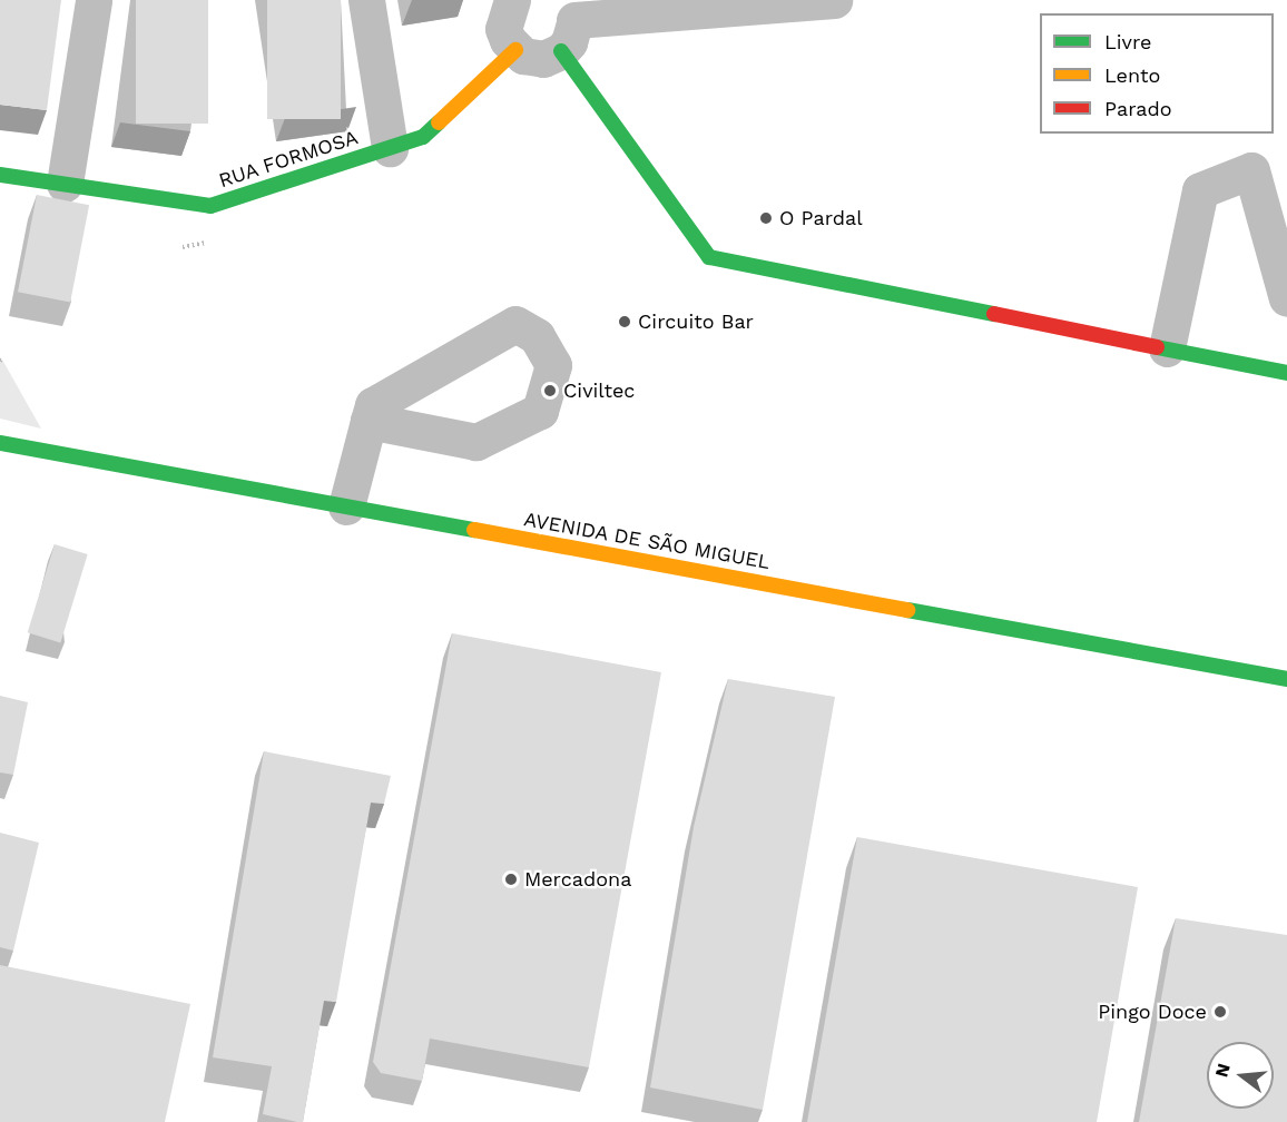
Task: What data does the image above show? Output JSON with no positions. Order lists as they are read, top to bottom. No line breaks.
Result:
{"streets":{"street":["RUA FORMOSA","AVENIDA DE SÃO MIGUEL"]},"places":["O Pardal","Circuito Bar","Civiltec","Mercadona","Pingo Doce"],"legend":["Livre","Lento","Parado"],"north":"left"}
